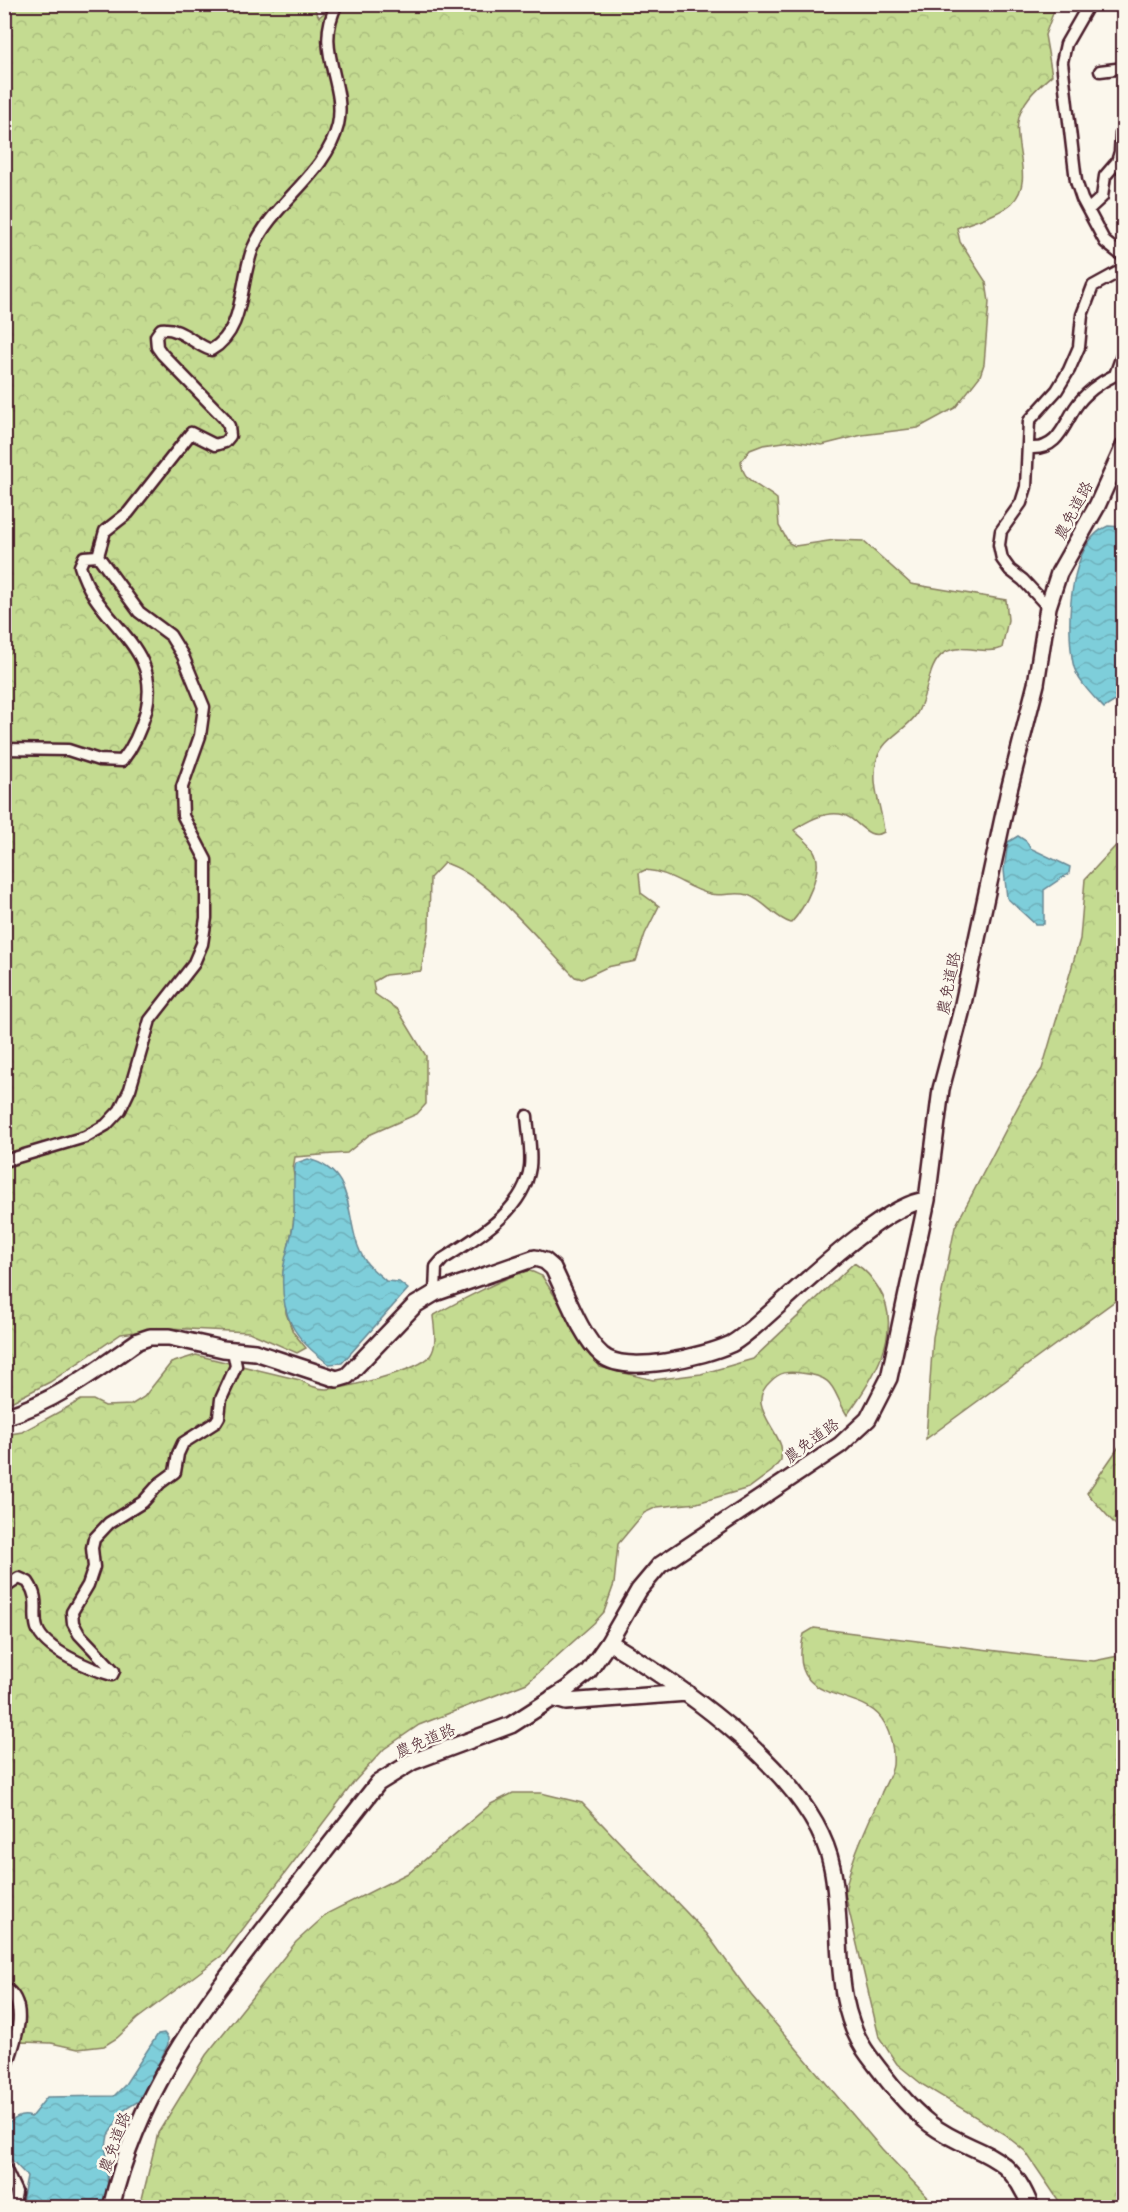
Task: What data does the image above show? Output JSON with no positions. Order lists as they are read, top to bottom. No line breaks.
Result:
{"streets":{"street":["農免道路"]}}
